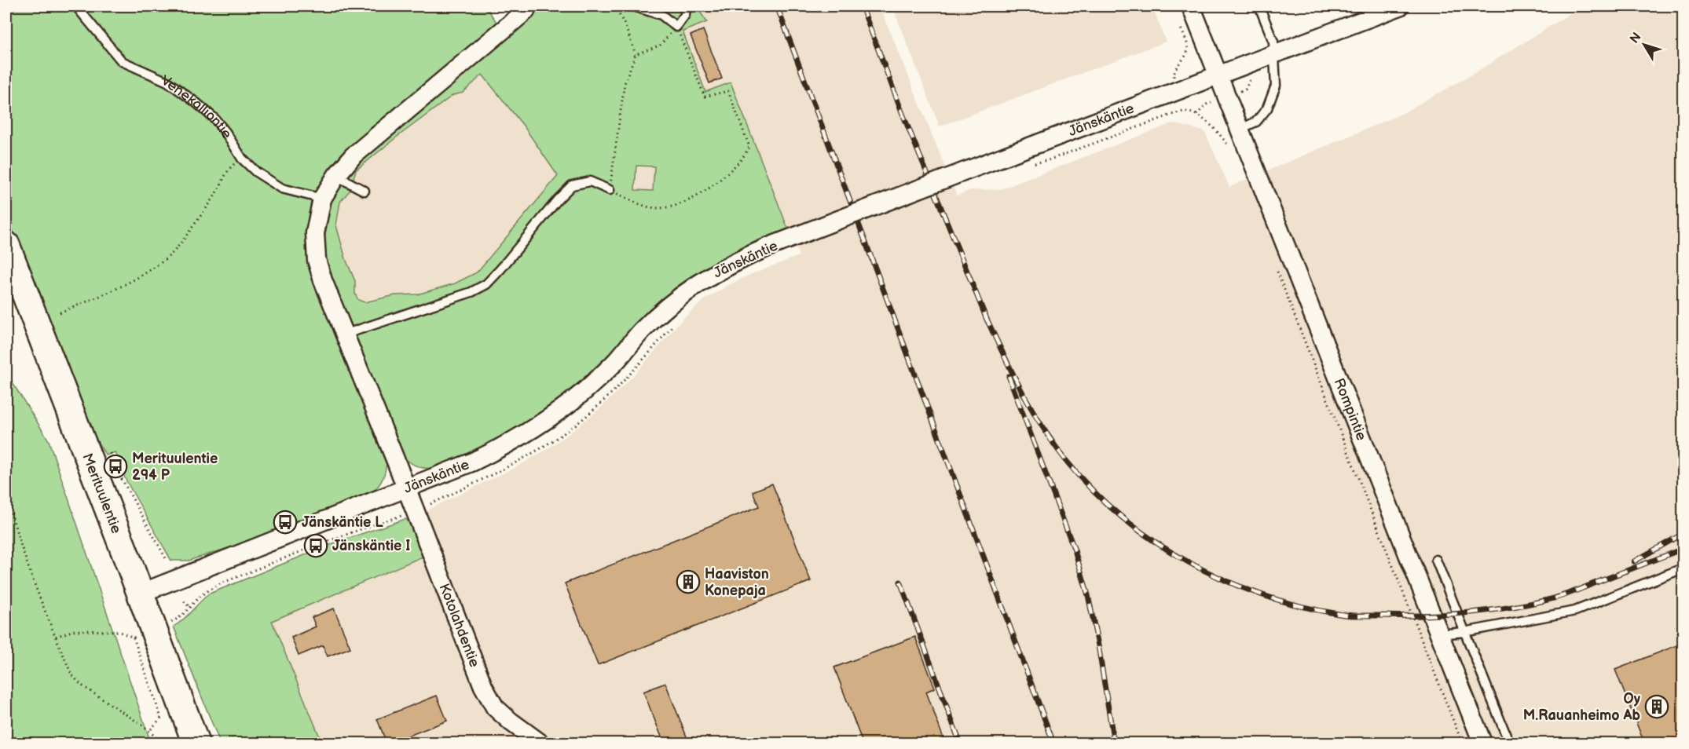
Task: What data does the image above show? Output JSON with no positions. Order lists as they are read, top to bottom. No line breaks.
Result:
{"streets":{"main road":["Merituulentie"],"street":["Jänskäntie","Rompintie","Kotolahdentie"],"lane":["Venekalliontie"]},"crossings":[["Jänskäntie","Rompintie"],["Jänskäntie","Merituulentie"],["Jänskäntie","Kotolahdentie"]],"places":{"bus stop":["Merituulentie 294 P","Jänskäntie L","Jänskäntie I"],"building":["Haaviston Konepaja","Oy M.Rauanheimo Ab"]},"north":"top left"}
